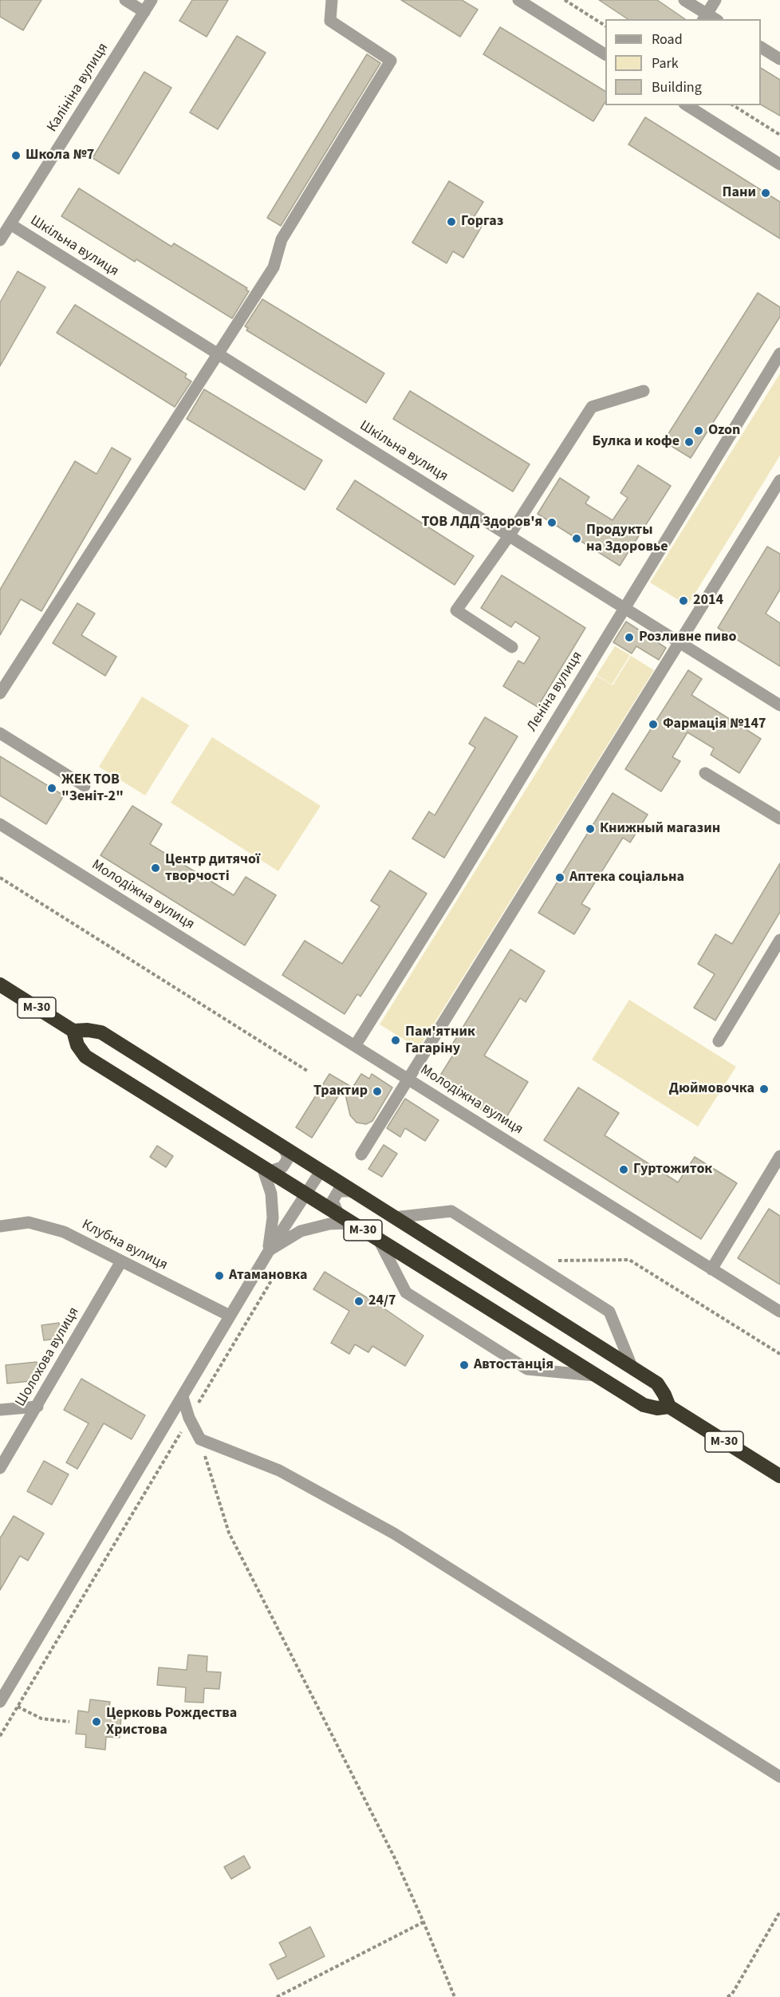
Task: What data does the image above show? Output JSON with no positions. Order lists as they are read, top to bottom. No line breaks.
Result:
{"streets":{"highway":["М-30"],"street":["Калініна вулиця","Шкільна вулиця","Леніна вулиця","Молодіжна вулиця","Клубна вулиця","Шолохова вулиця"]},"crossings":[["Калініна вулиця","Шкільна вулиця"],["Шкільна вулиця","Леніна вулиця"],["Леніна вулиця","Молодіжна вулиця"],["Клубна вулиця","Шолохова вулиця"]],"places":["Школа №7","Пани","Горгаз","Ozon","Булка и кофе","ТОВ ЛДД Здоров'я","Продукты на Здоровье","2014","Розливне пиво","Фармація №147","ЖЕК ТОВ \"Зеніт-2\"","Книжный магазин","Центр дитячої творчості","Аптека соціальна","Пам'ятник Гагаріну","Дюймовочка","Трактир","Гуртожиток","Атамановка","24/7","Автостанція","Церковь Рождества Христова"],"legend":["Road","Park","Building"]}
